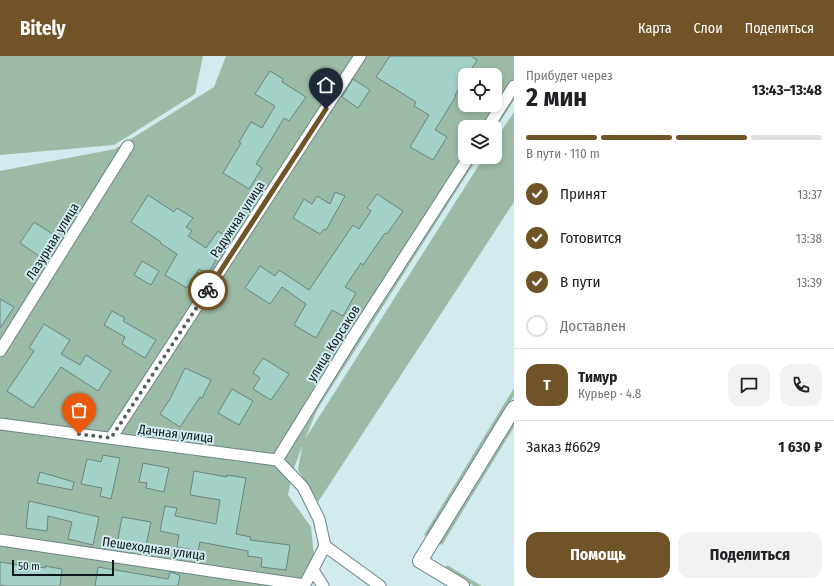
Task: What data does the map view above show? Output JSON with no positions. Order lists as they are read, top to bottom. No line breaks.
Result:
{"streets":{"street":["Радужная улица","Лазурная улица","улица Корсаков","Дачная улица","Пешеходная улица"]},"crossings":[["Радужная улица","Дачная улица"],["улица Корсаков","Дачная улица"]],"scale_bar":"50 m","page":{"header":"Bitely","nav":["Карта","Слои","Поделиться"],"heading":["2 мин","Прибудет через","13:43–13:48"],"panel":["Тимур","Курьер · 4.8","Заказ #6629","1 630 ₽"],"bar":"В пути · 110 m","list":[["Принят","13:37"],["Готовится","13:38"],["В пути","13:39"],"Доставлен"],"round":"Т","buttons":["Помощь","Поделиться"],"scale":"50 m"}}
